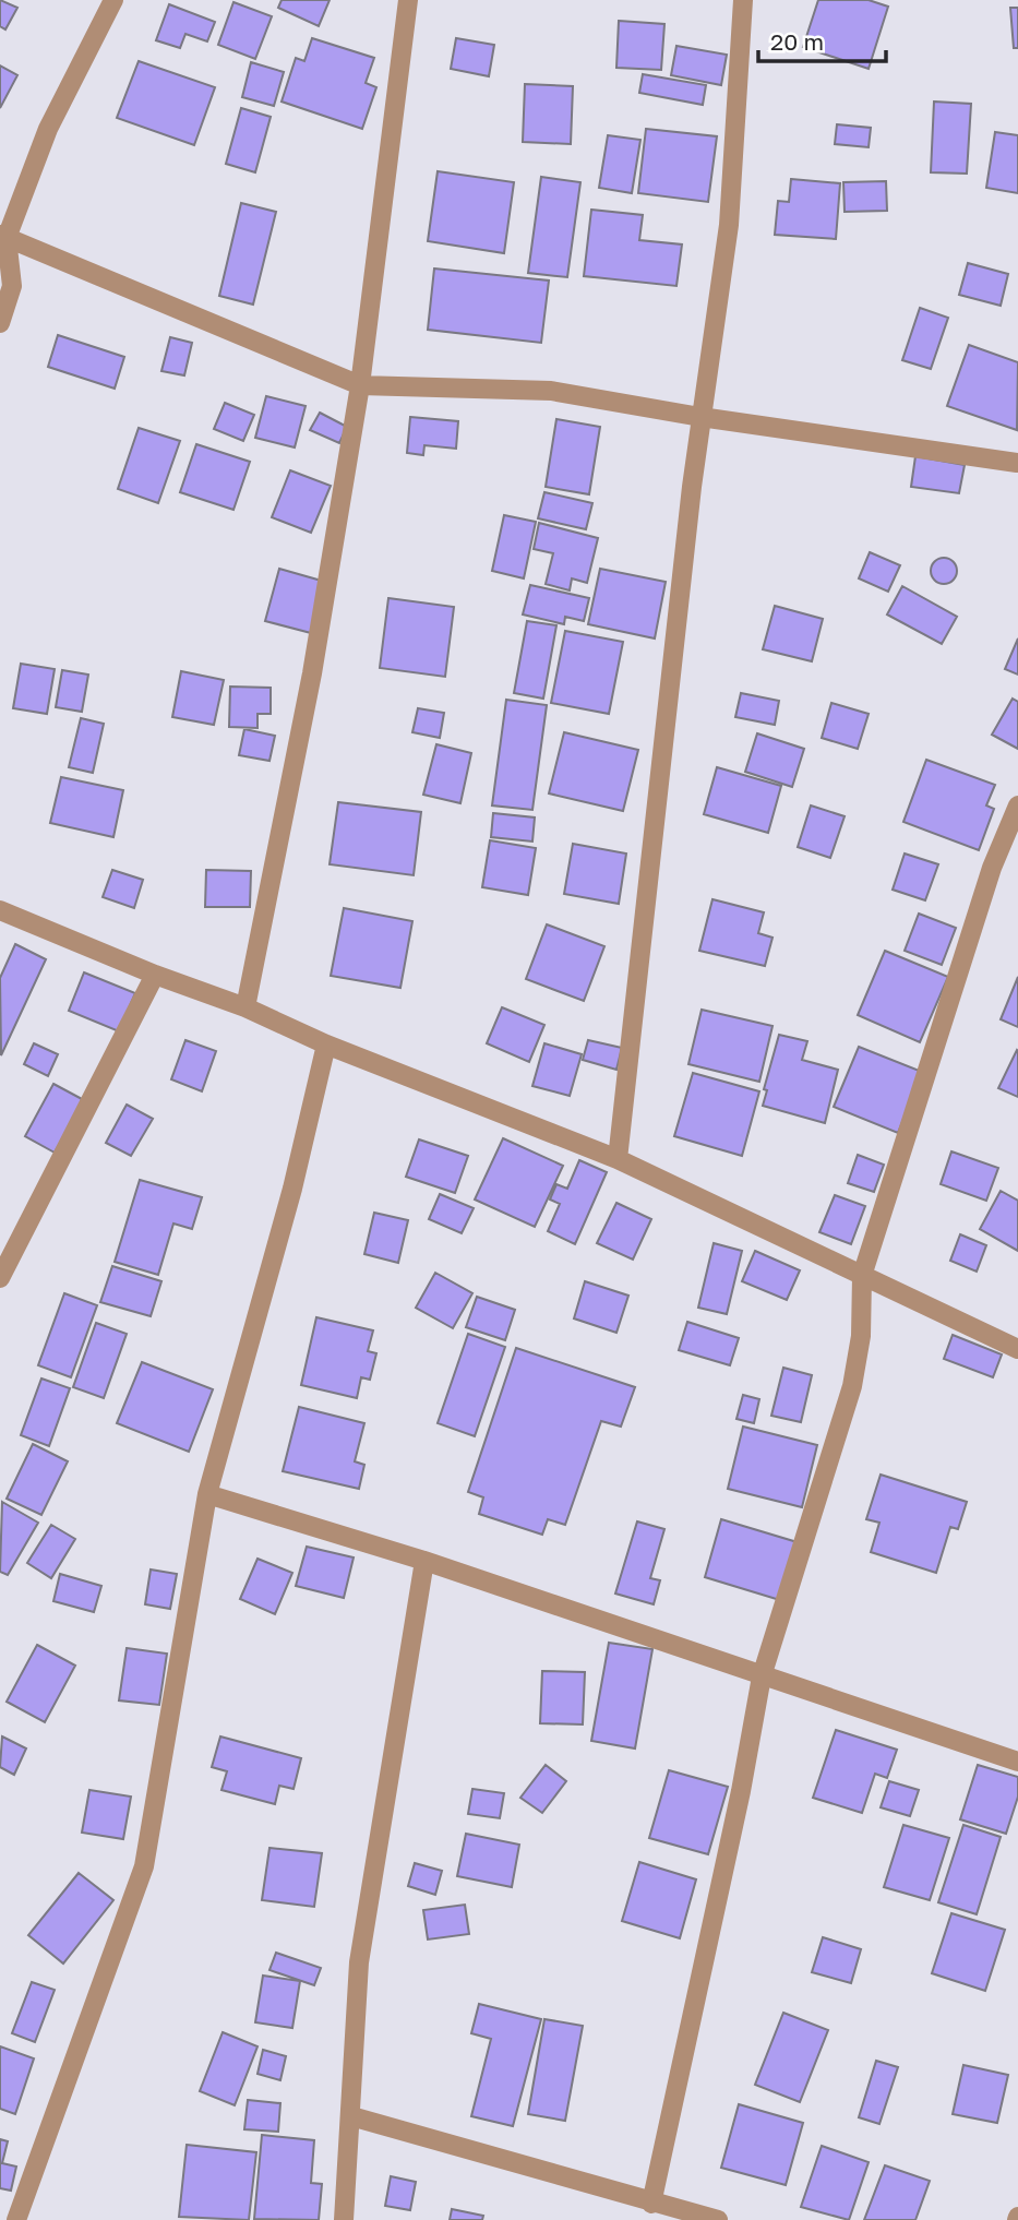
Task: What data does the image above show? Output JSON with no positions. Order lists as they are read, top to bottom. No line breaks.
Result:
{"scale_bar":"20 m"}
